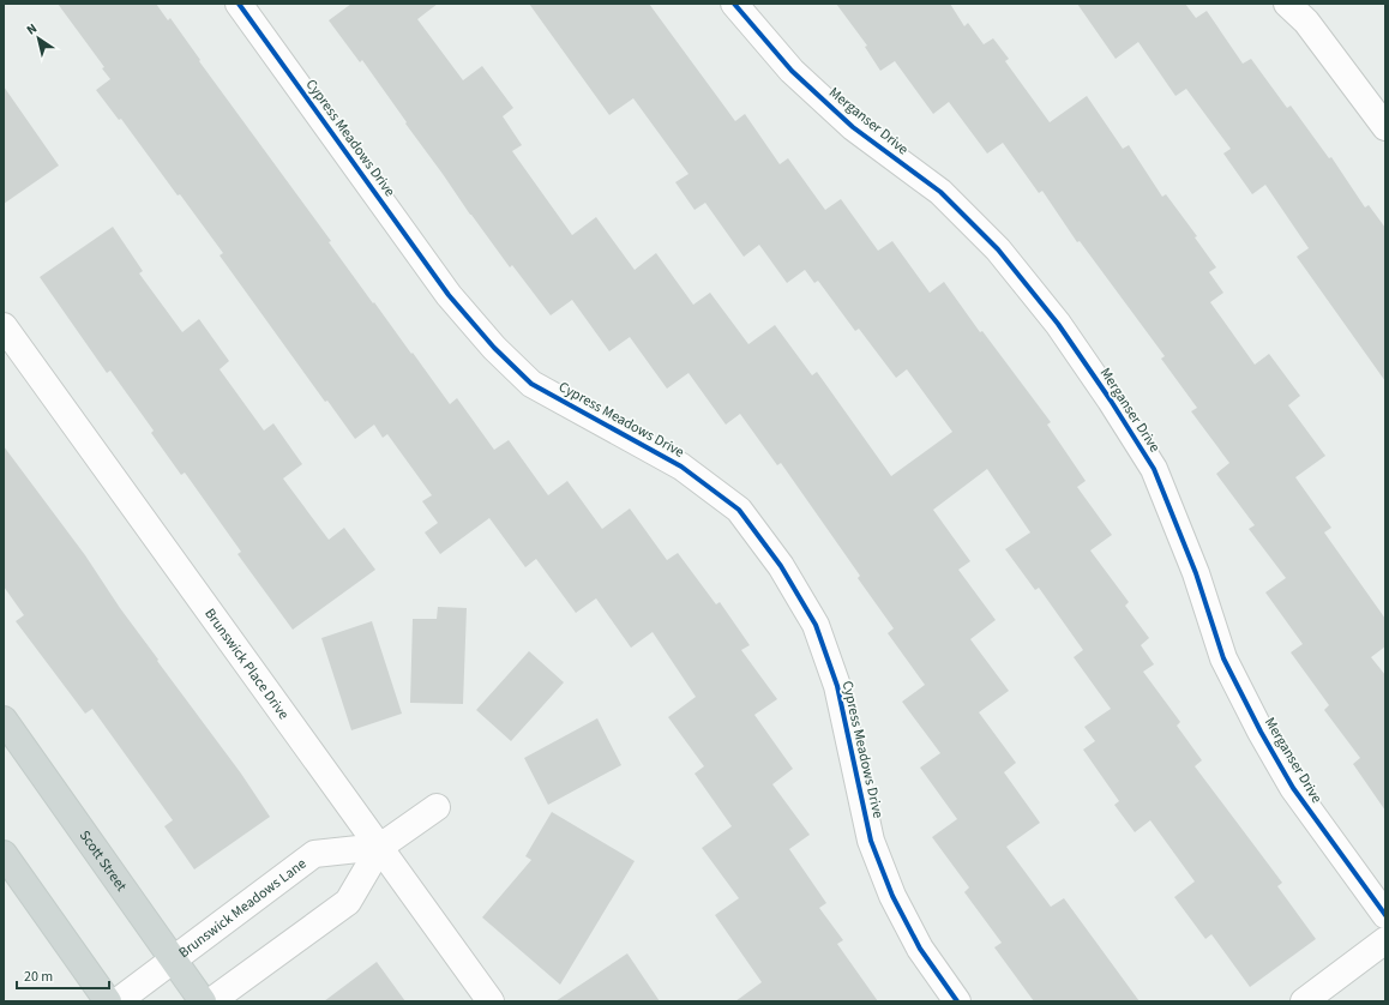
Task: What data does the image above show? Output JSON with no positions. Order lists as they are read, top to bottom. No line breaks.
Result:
{"streets":{"main road":["Scott Street"],"street":["Merganser Drive","Cypress Meadows Drive","Brunswick Place Drive","Brunswick Meadows Lane"]},"crossings":[["Brunswick Place Drive","Brunswick Meadows Lane"],["Scott Street","Brunswick Meadows Lane"]],"scale_bar":"20 m","north":"top left"}
